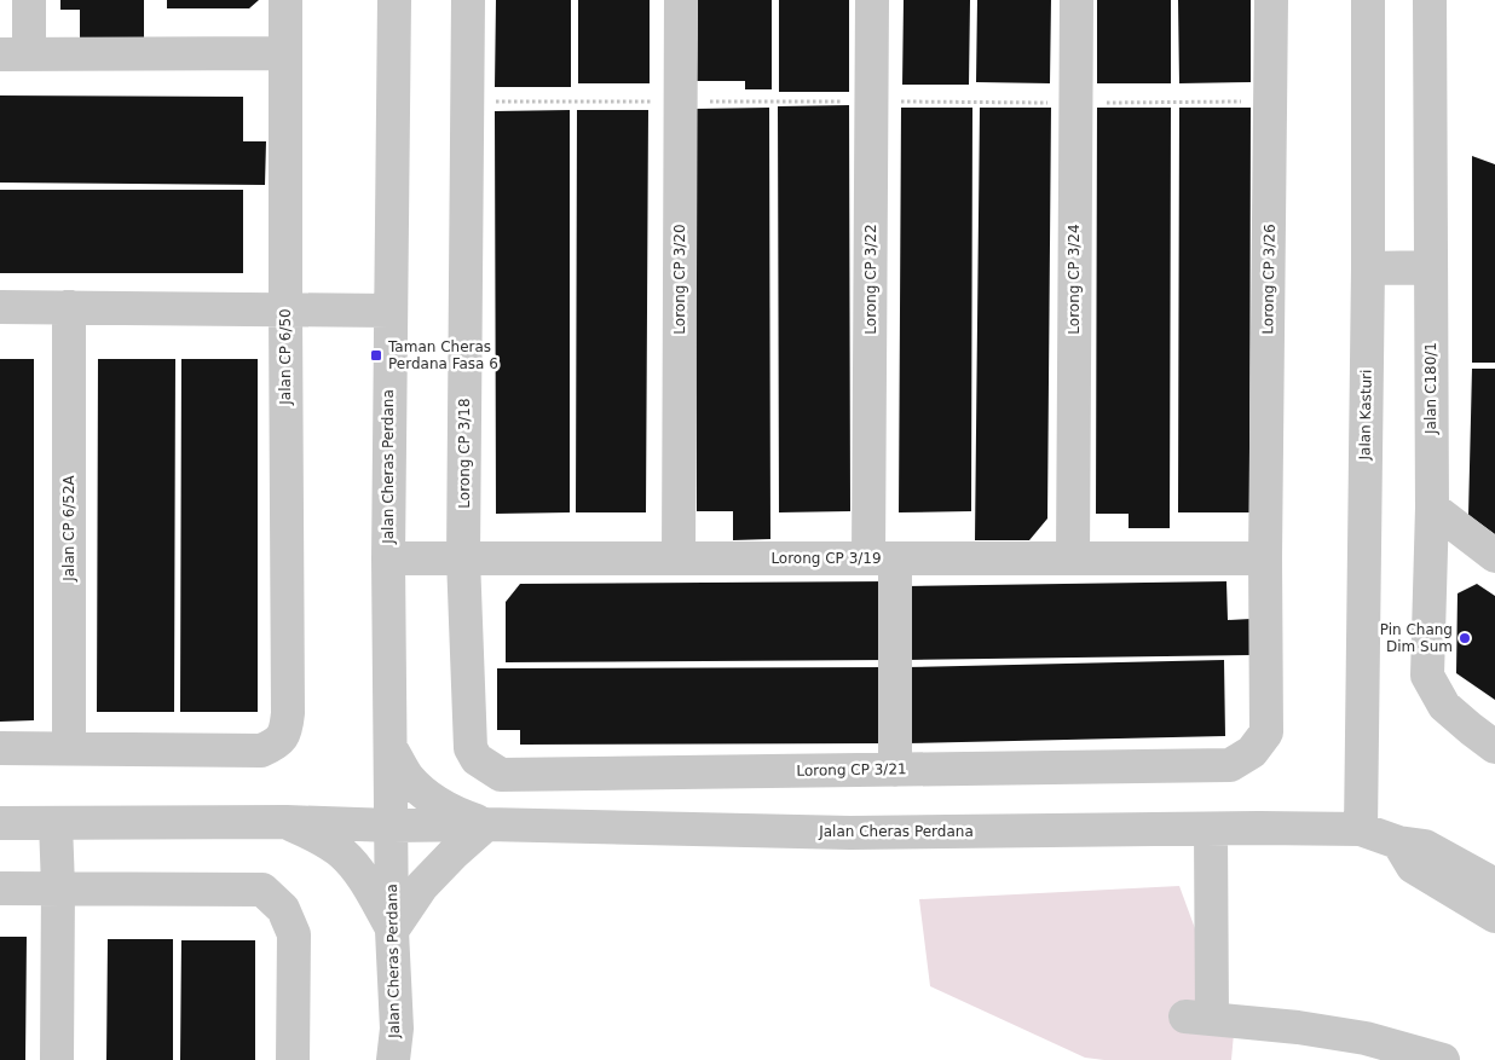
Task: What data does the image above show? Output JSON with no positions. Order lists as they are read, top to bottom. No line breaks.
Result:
{"streets":{"street":["Lorong CP 3/20","Lorong CP 3/22","Lorong CP 3/24","Lorong CP 3/26","Jalan CP 6/50","Jalan C180/1","Jalan Kasturi","Lorong CP 3/18","Jalan Cheras Perdana","Jalan CP 6/52A","Lorong CP 3/19","Lorong CP 3/21"]},"crossings":[["Lorong CP 3/20","Lorong CP 3/19"],["Lorong CP 3/22","Lorong CP 3/19"],["Lorong CP 3/22","Lorong CP 3/21"],["Lorong CP 3/24","Lorong CP 3/19"],["Lorong CP 3/26","Lorong CP 3/19"],["Lorong CP 3/26","Lorong CP 3/21"],["Jalan CP 6/50","Jalan CP 6/52A"],["Jalan Kasturi","Jalan Cheras Perdana"],["Lorong CP 3/18","Lorong CP 3/19"],["Lorong CP 3/18","Lorong CP 3/21"],["Jalan Cheras Perdana","Lorong CP 3/19"]],"places":{"transit":["Taman Cheras Perdana Fasa 6"],"other":["Pin Chang Dim Sum"]}}
